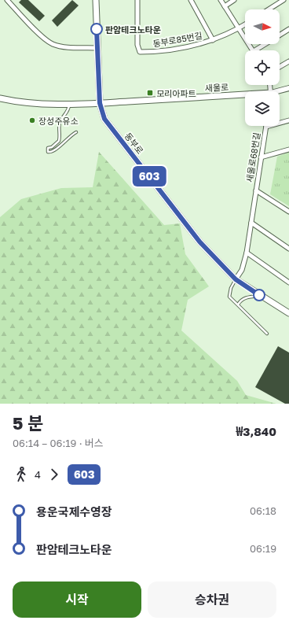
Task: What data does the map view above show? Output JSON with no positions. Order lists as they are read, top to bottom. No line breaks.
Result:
{"streets":{"main road":["새울로","동부로"],"street":["동부로85번길","새울로68번길"]},"crossings":[["새울로","동부로"],["동부로","새울로68번길"]],"places":{"other":["판암테크노타운","장성주유소"],"transit":["모리아파트"]},"lines":["bus line 603"],"north":"right","page":{"on_map":"603","heading":["5 분","06:14 – 06:19 · 버스","₩3,840"],"legs":["4","603"],"list":[{"name":"용운국제수영장","value":"06:18"},{"name":"판암테크노타운","value":"06:19"}],"buttons":["시작","승차권"]}}
